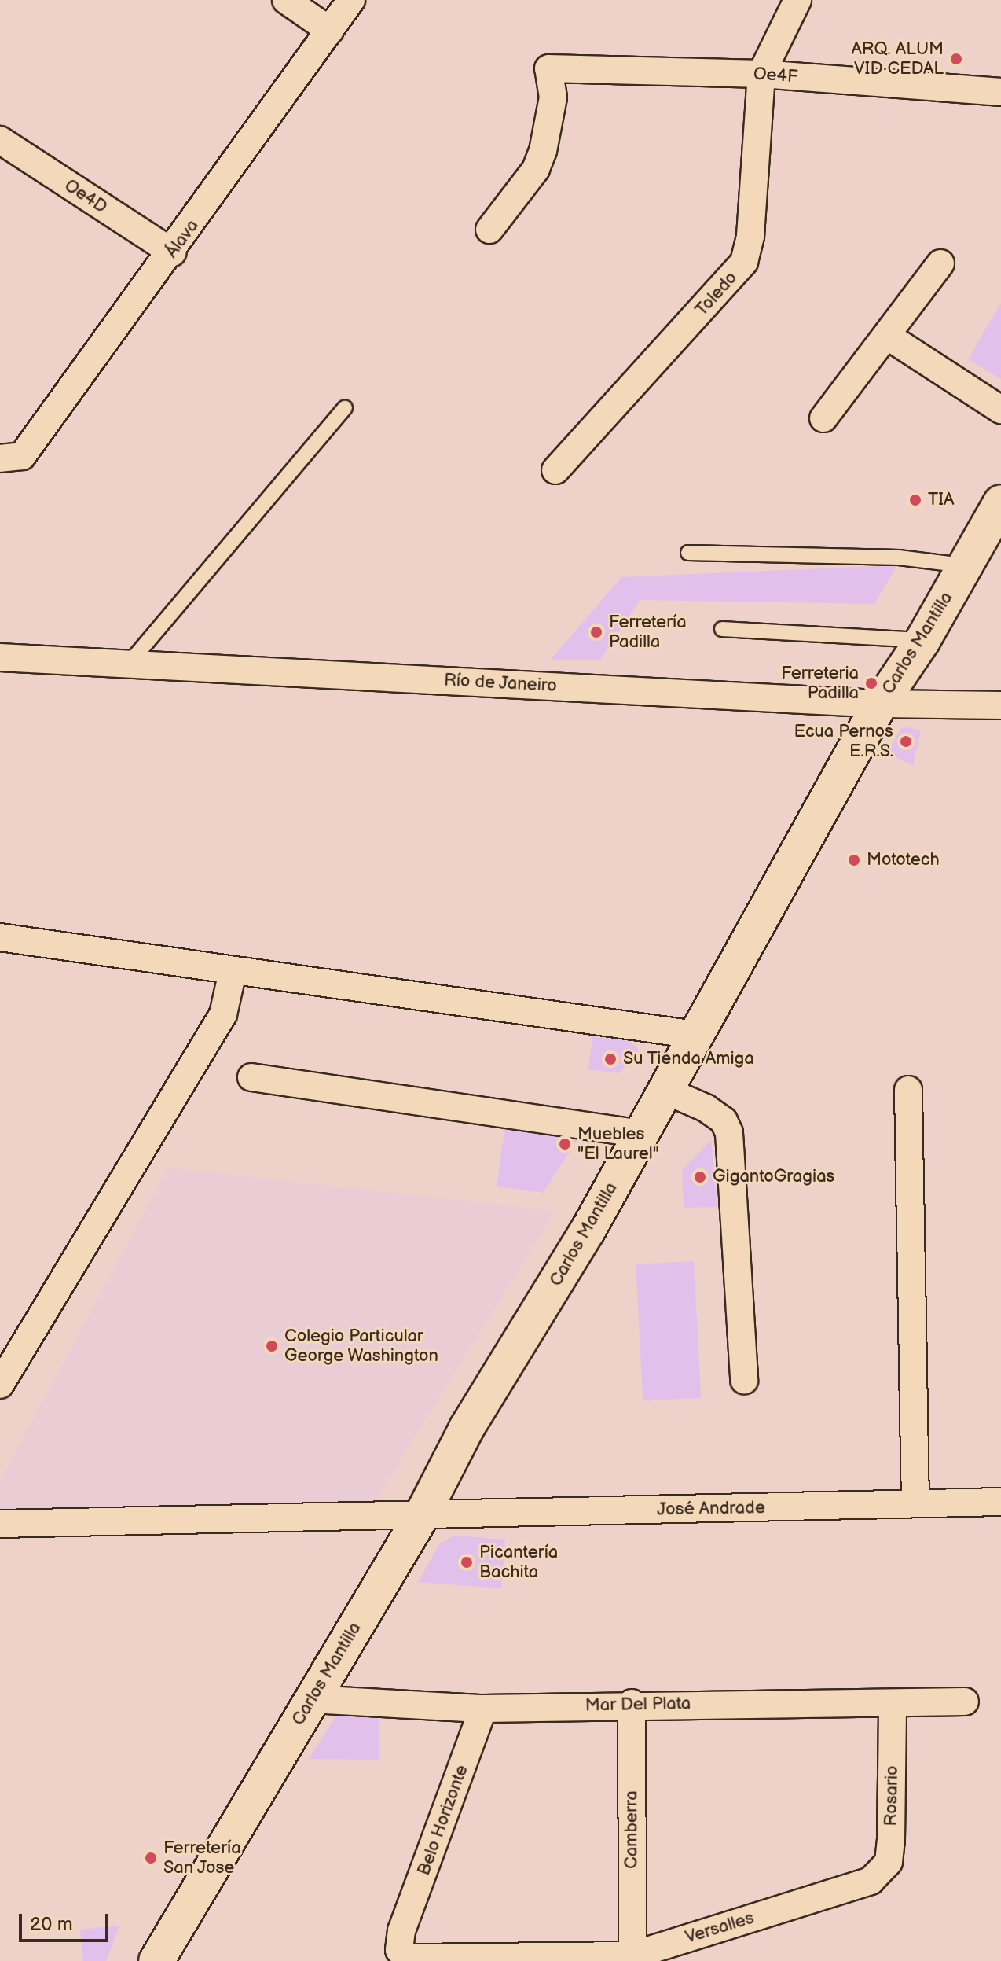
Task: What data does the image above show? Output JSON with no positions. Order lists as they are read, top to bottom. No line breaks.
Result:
{"streets":{"street":["Oe4F","Oe4D","Álava","Toledo","Carlos Mantilla","Río de Janeiro","José Andrade","Mar Del Plata","Rosario","Belo Horizonte","Camberra","Versalles"]},"crossings":[["Oe4F","Toledo"],["Oe4D","Álava"],["Carlos Mantilla","Río de Janeiro"],["Carlos Mantilla","José Andrade"],["Carlos Mantilla","Mar Del Plata"],["Mar Del Plata","Rosario"],["Mar Del Plata","Belo Horizonte"],["Mar Del Plata","Camberra"],["Rosario","Versalles"],["Belo Horizonte","Versalles"],["Camberra","Versalles"]],"places":["ARQ. ALUM VID CEDAL","TIA","Ferretería Padilla","Ferreteria Padilla","Ecua Pernos E.R.S.","Mototech","Su Tienda Amiga","Muebles \"El Laurel\"","GigantoGragias","Colegio Particular George Washington","Picantería Bachita","Ferretería San Jose"],"scale_bar":"20 m"}
